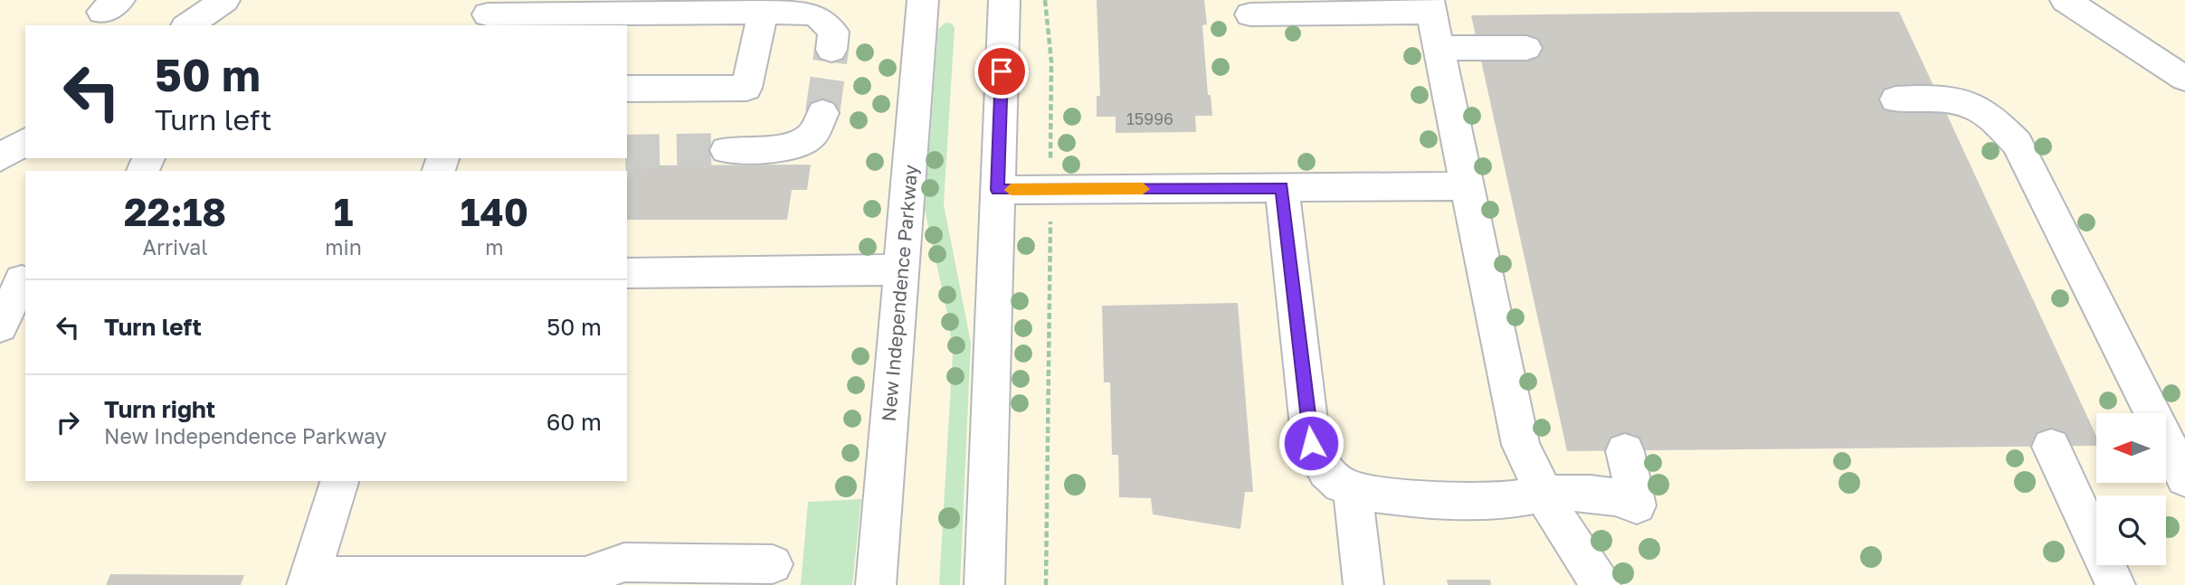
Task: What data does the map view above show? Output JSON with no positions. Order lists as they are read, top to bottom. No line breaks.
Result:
{"streets":{"street":["New Independence Parkway"]},"house_numbers":["15996"],"north":"left","page":{"turn":["50 m","Turn left"],"eta":["22:18","Arrival","1","min","140","m"],"list":[{"name":"Turn left","value":"50 m"},{"name":"Turn right","note":"New Independence Parkway","value":"60 m"}]}}
